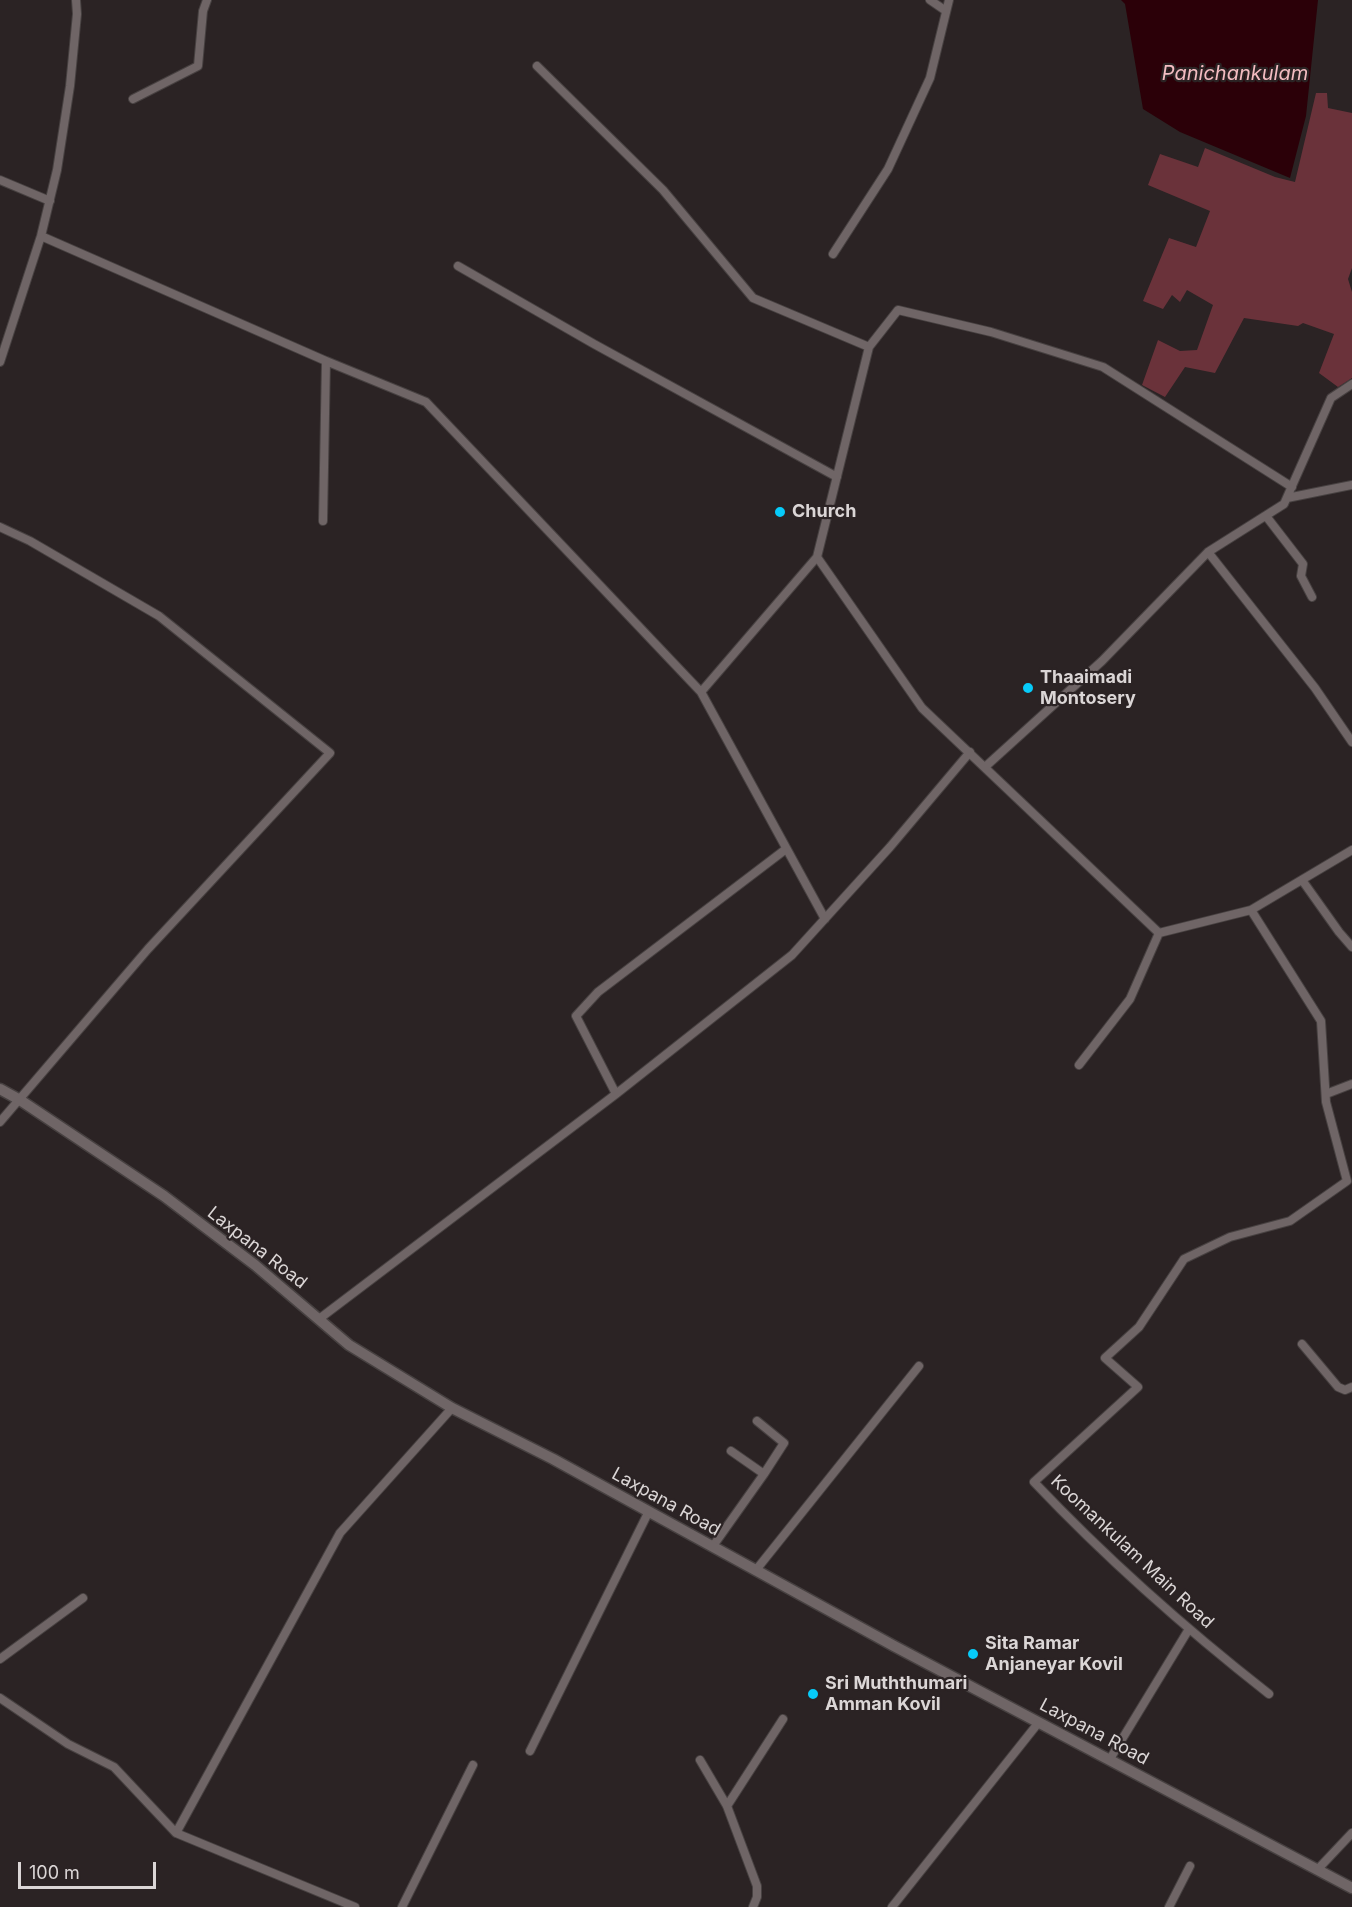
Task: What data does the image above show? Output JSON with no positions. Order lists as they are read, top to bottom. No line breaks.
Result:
{"streets":{"street":["Laxpana Road","Koomankulam Main Road"]},"water":["Panichankulam"],"places":["Church","Thaaimadi Montosery","Sita Ramar Anjaneyar Kovil","Sri Muththumari Amman Kovil"],"scale_bar":"100 m"}
